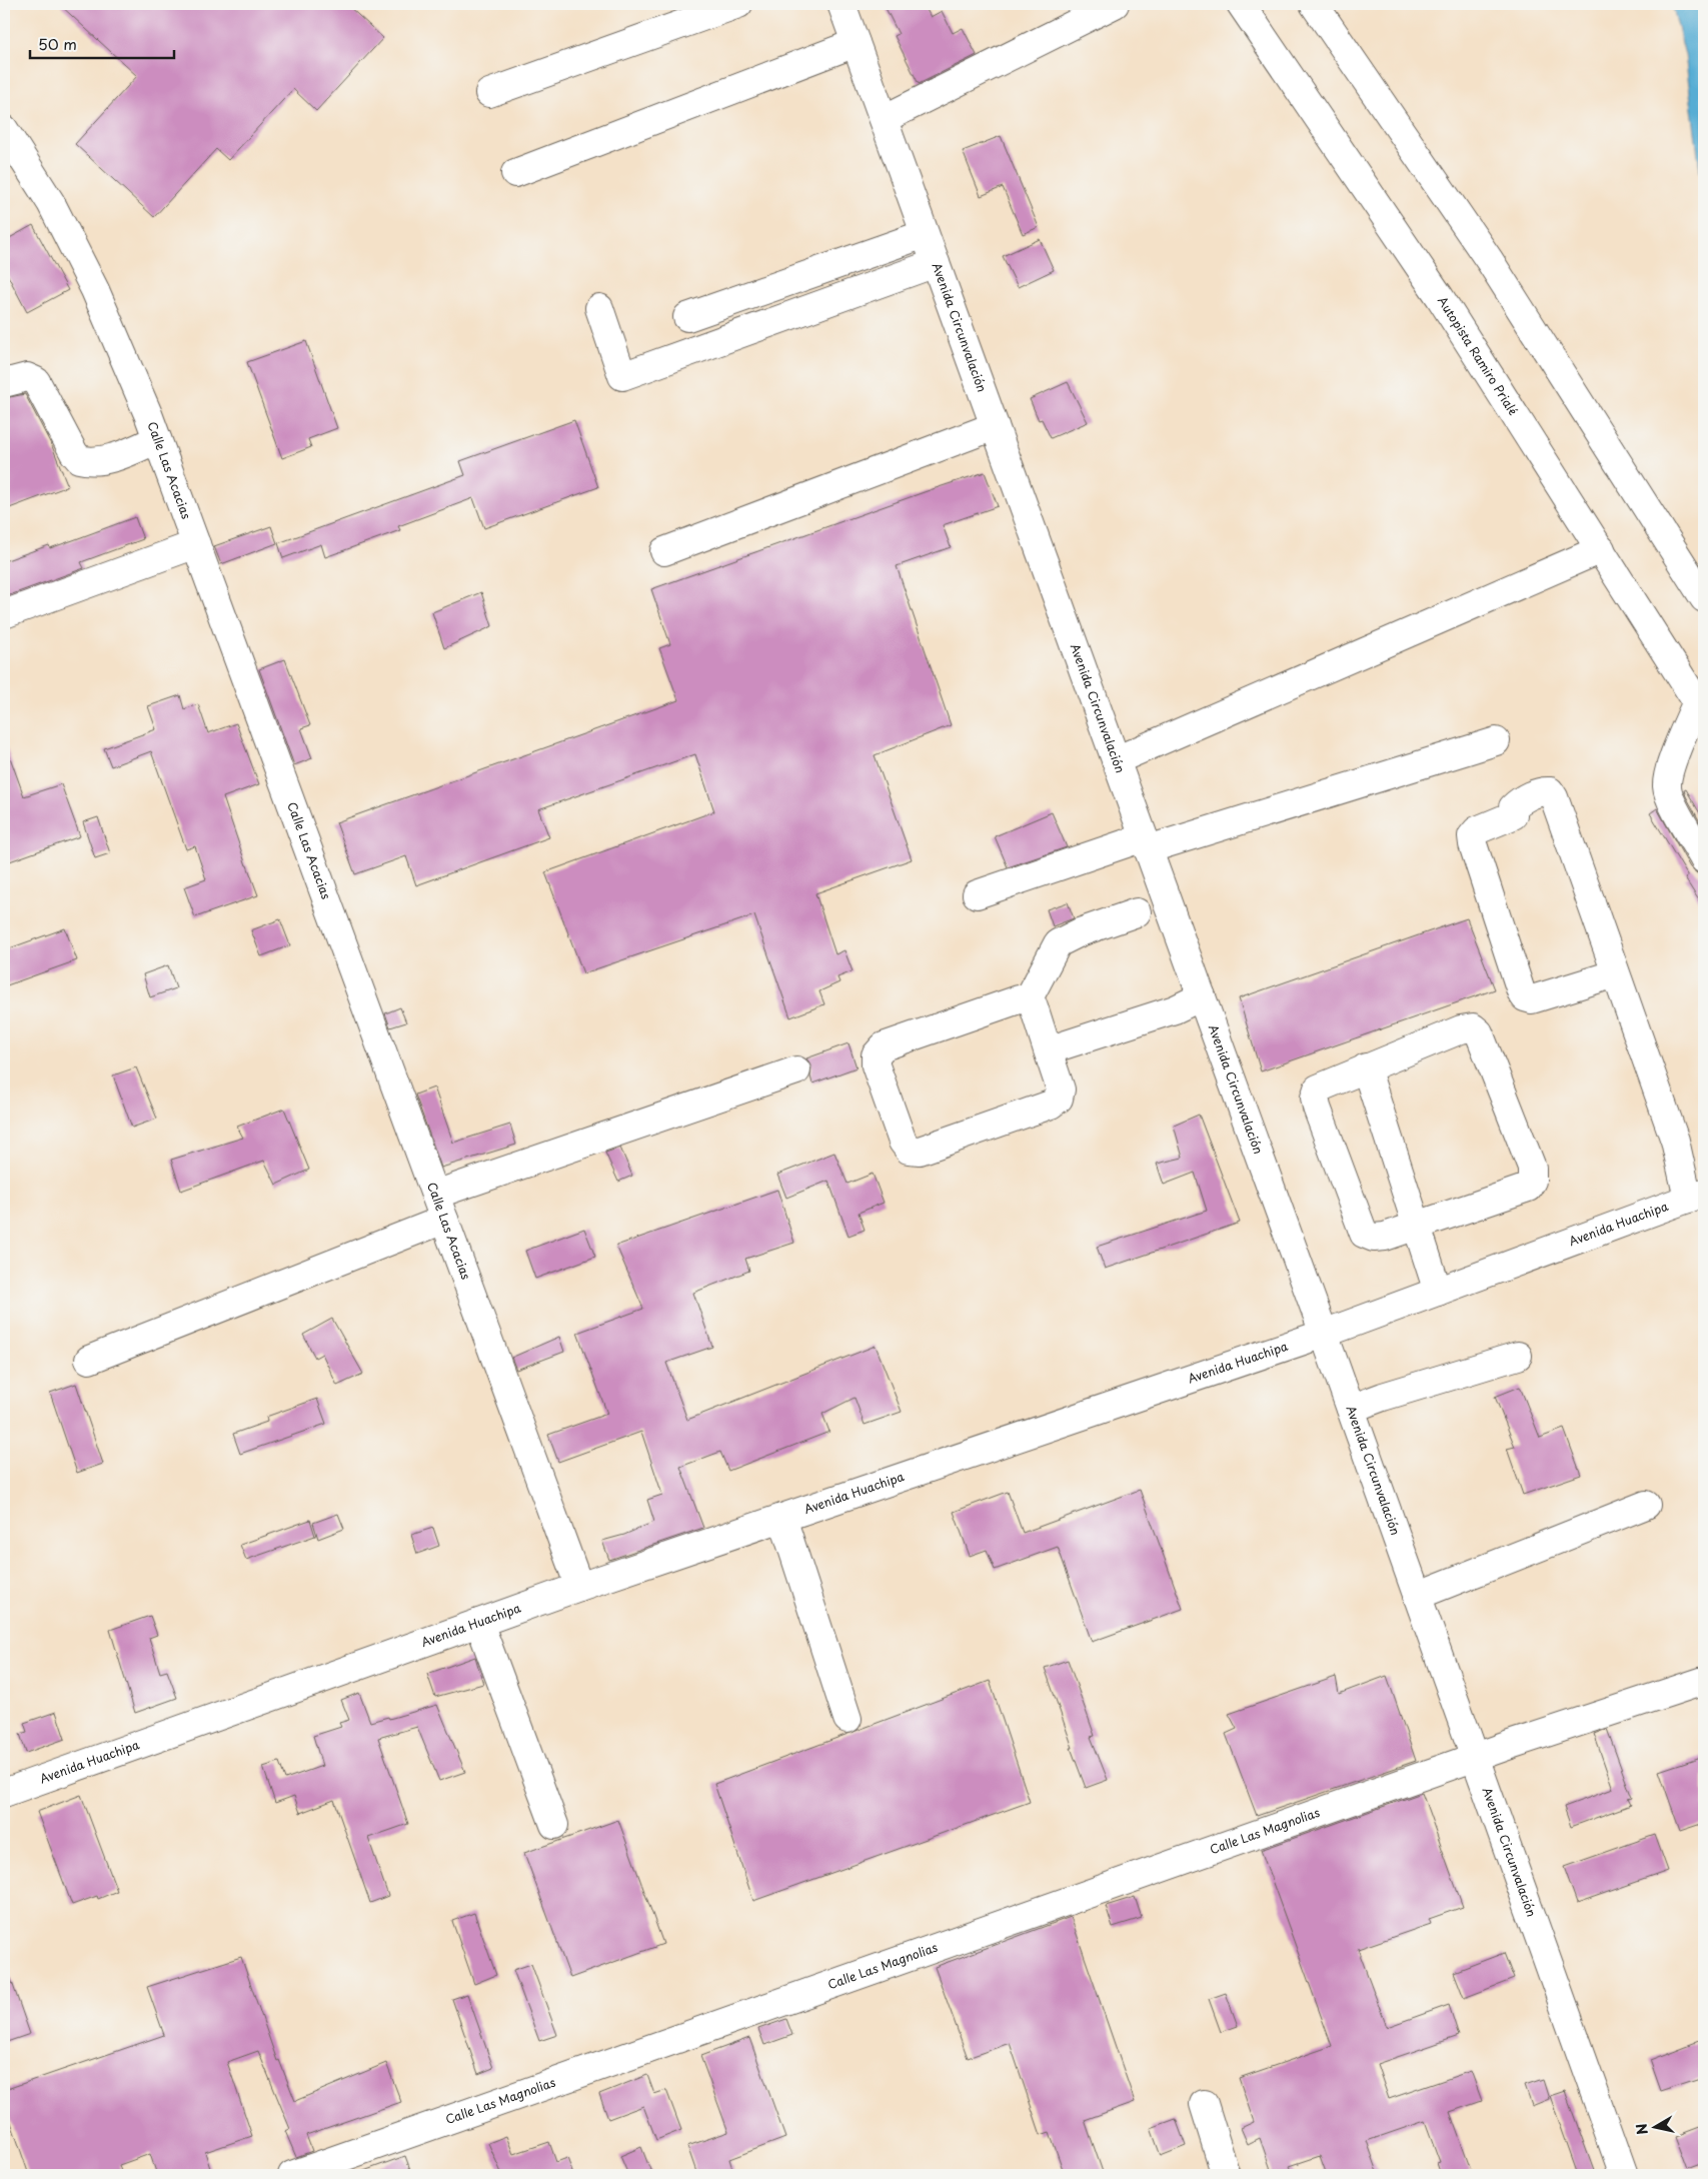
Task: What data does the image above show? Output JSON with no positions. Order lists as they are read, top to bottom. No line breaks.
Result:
{"streets":{"main road":["Avenida Circunvalación","Autopista Ramiro Prialé","Calle Las Acacias","Avenida Huachipa","Calle Las Magnolias"]},"crossings":[["Avenida Circunvalación","Avenida Huachipa"],["Avenida Circunvalación","Calle Las Magnolias"],["Calle Las Acacias","Avenida Huachipa"]],"scale_bar":"50 m","north":"left"}
